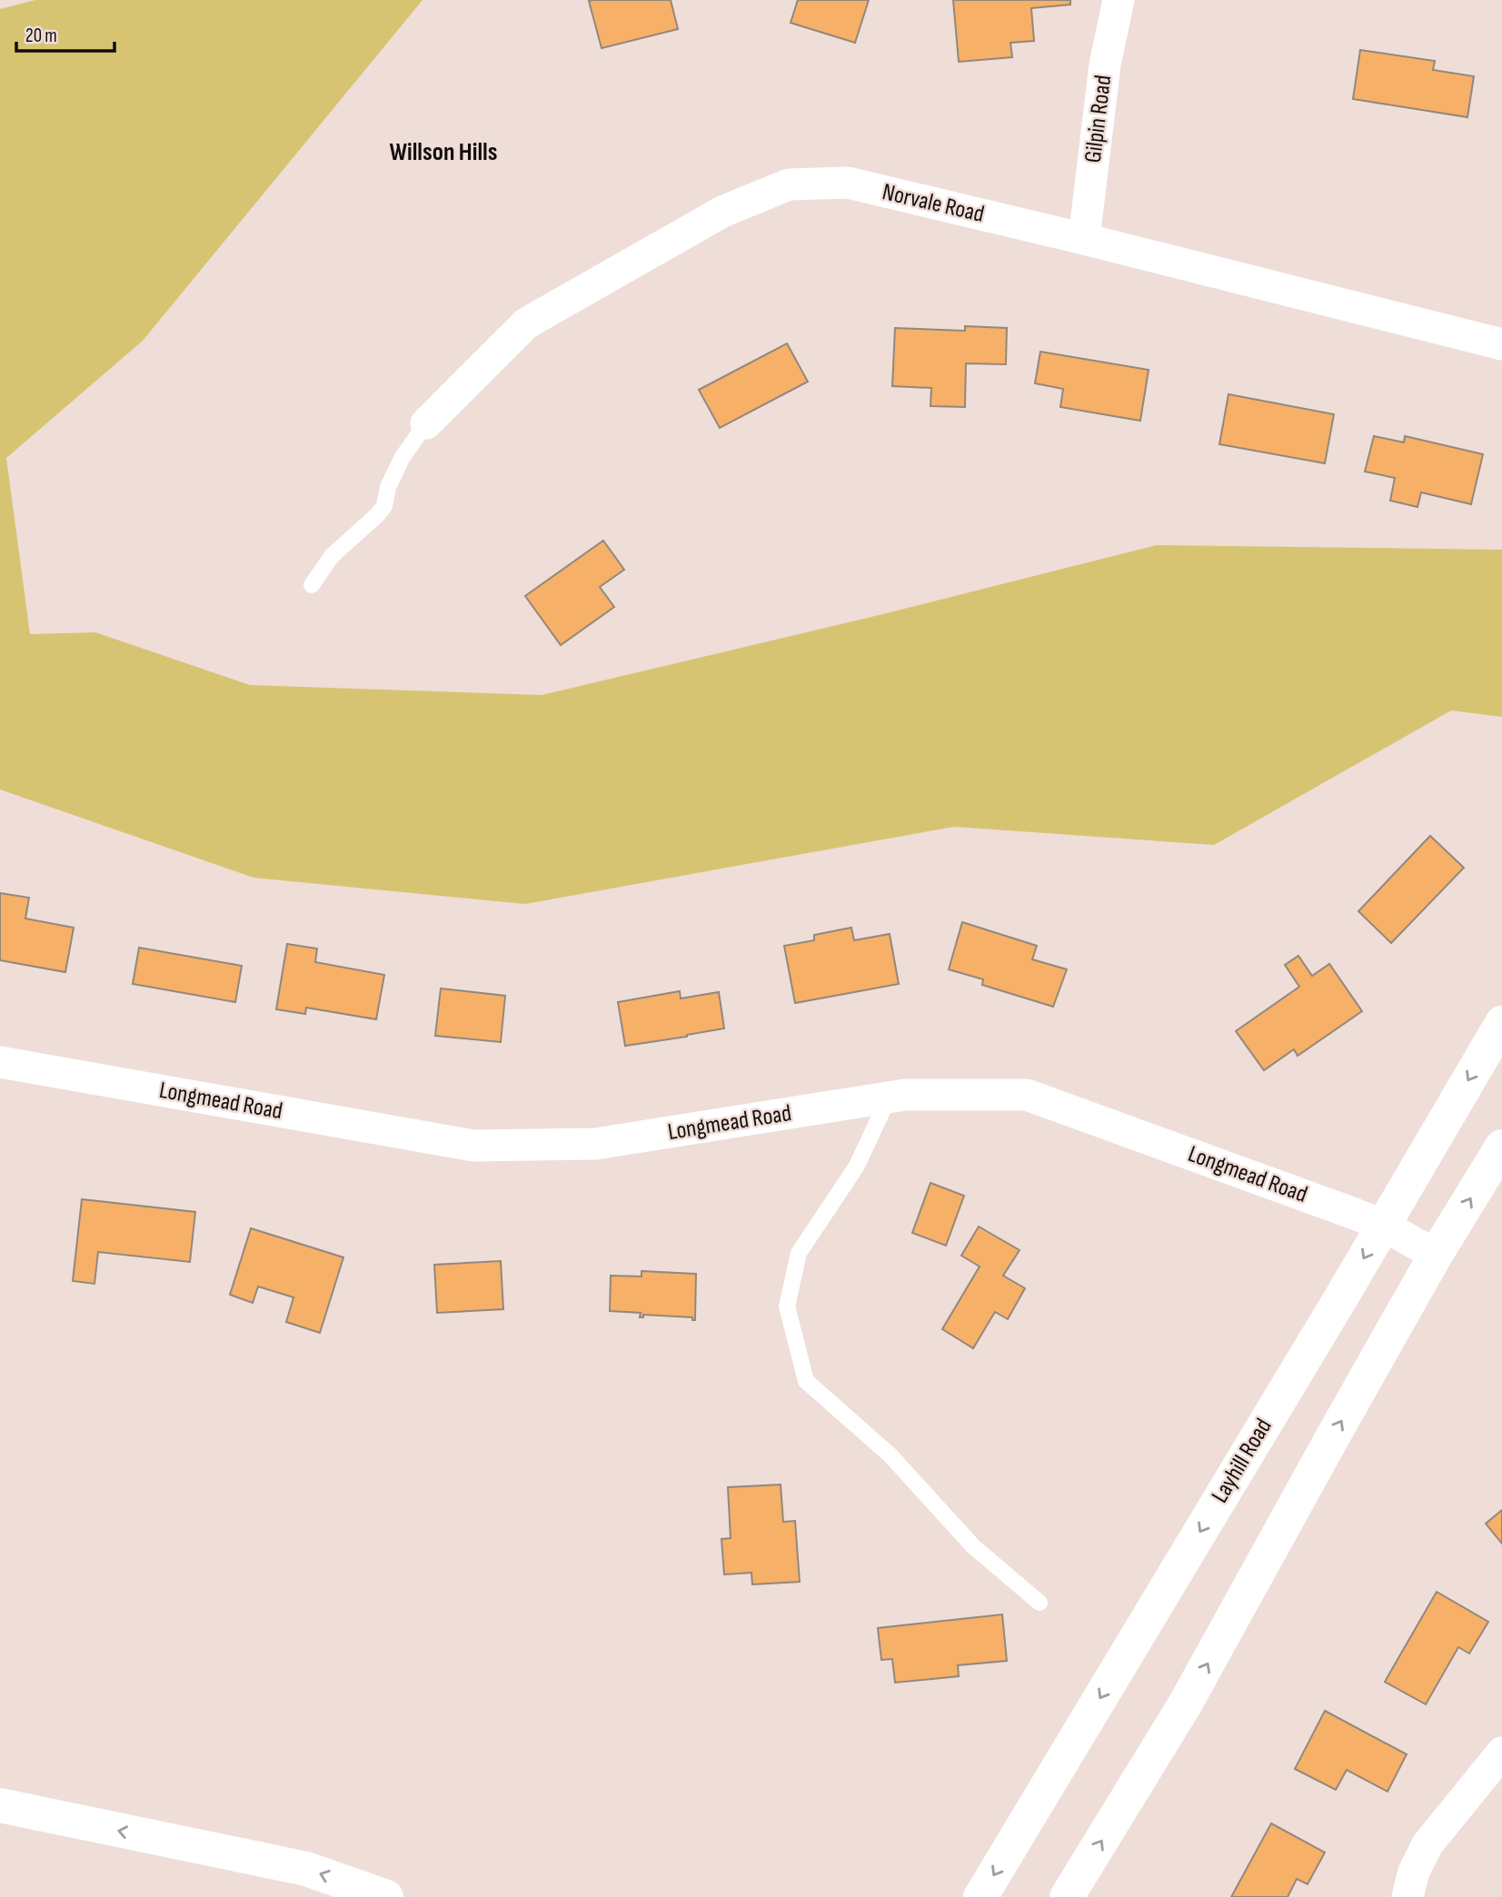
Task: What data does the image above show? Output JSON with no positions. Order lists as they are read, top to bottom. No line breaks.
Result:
{"streets":{"main road":["Layhill Road"],"street":["Gilpin Road","Norvale Road","Longmead Road"]},"crossings":[["Gilpin Road","Norvale Road"],["Longmead Road","Layhill Road"]],"districts":["Willson Hills"],"scale_bar":"20 m"}
